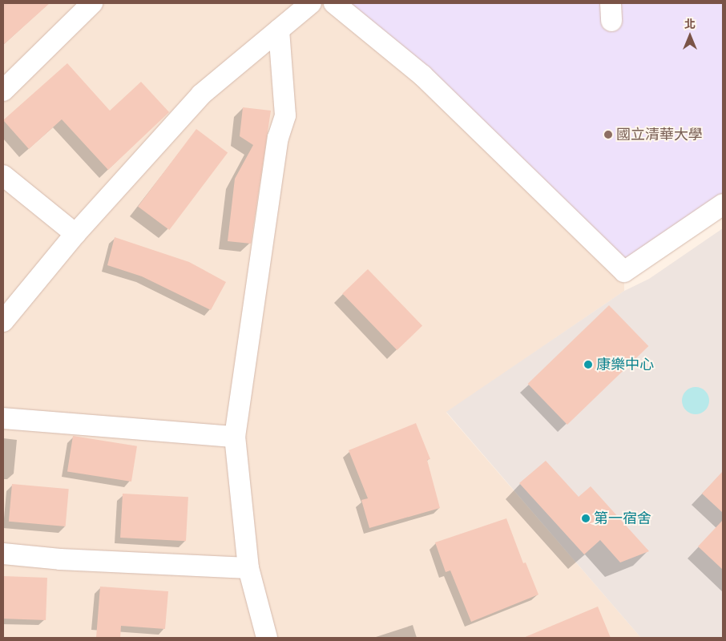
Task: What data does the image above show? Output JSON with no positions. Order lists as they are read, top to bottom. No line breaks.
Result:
{"places":["國立清華大學","康樂中心","第一宿舍"],"north":"top"}
